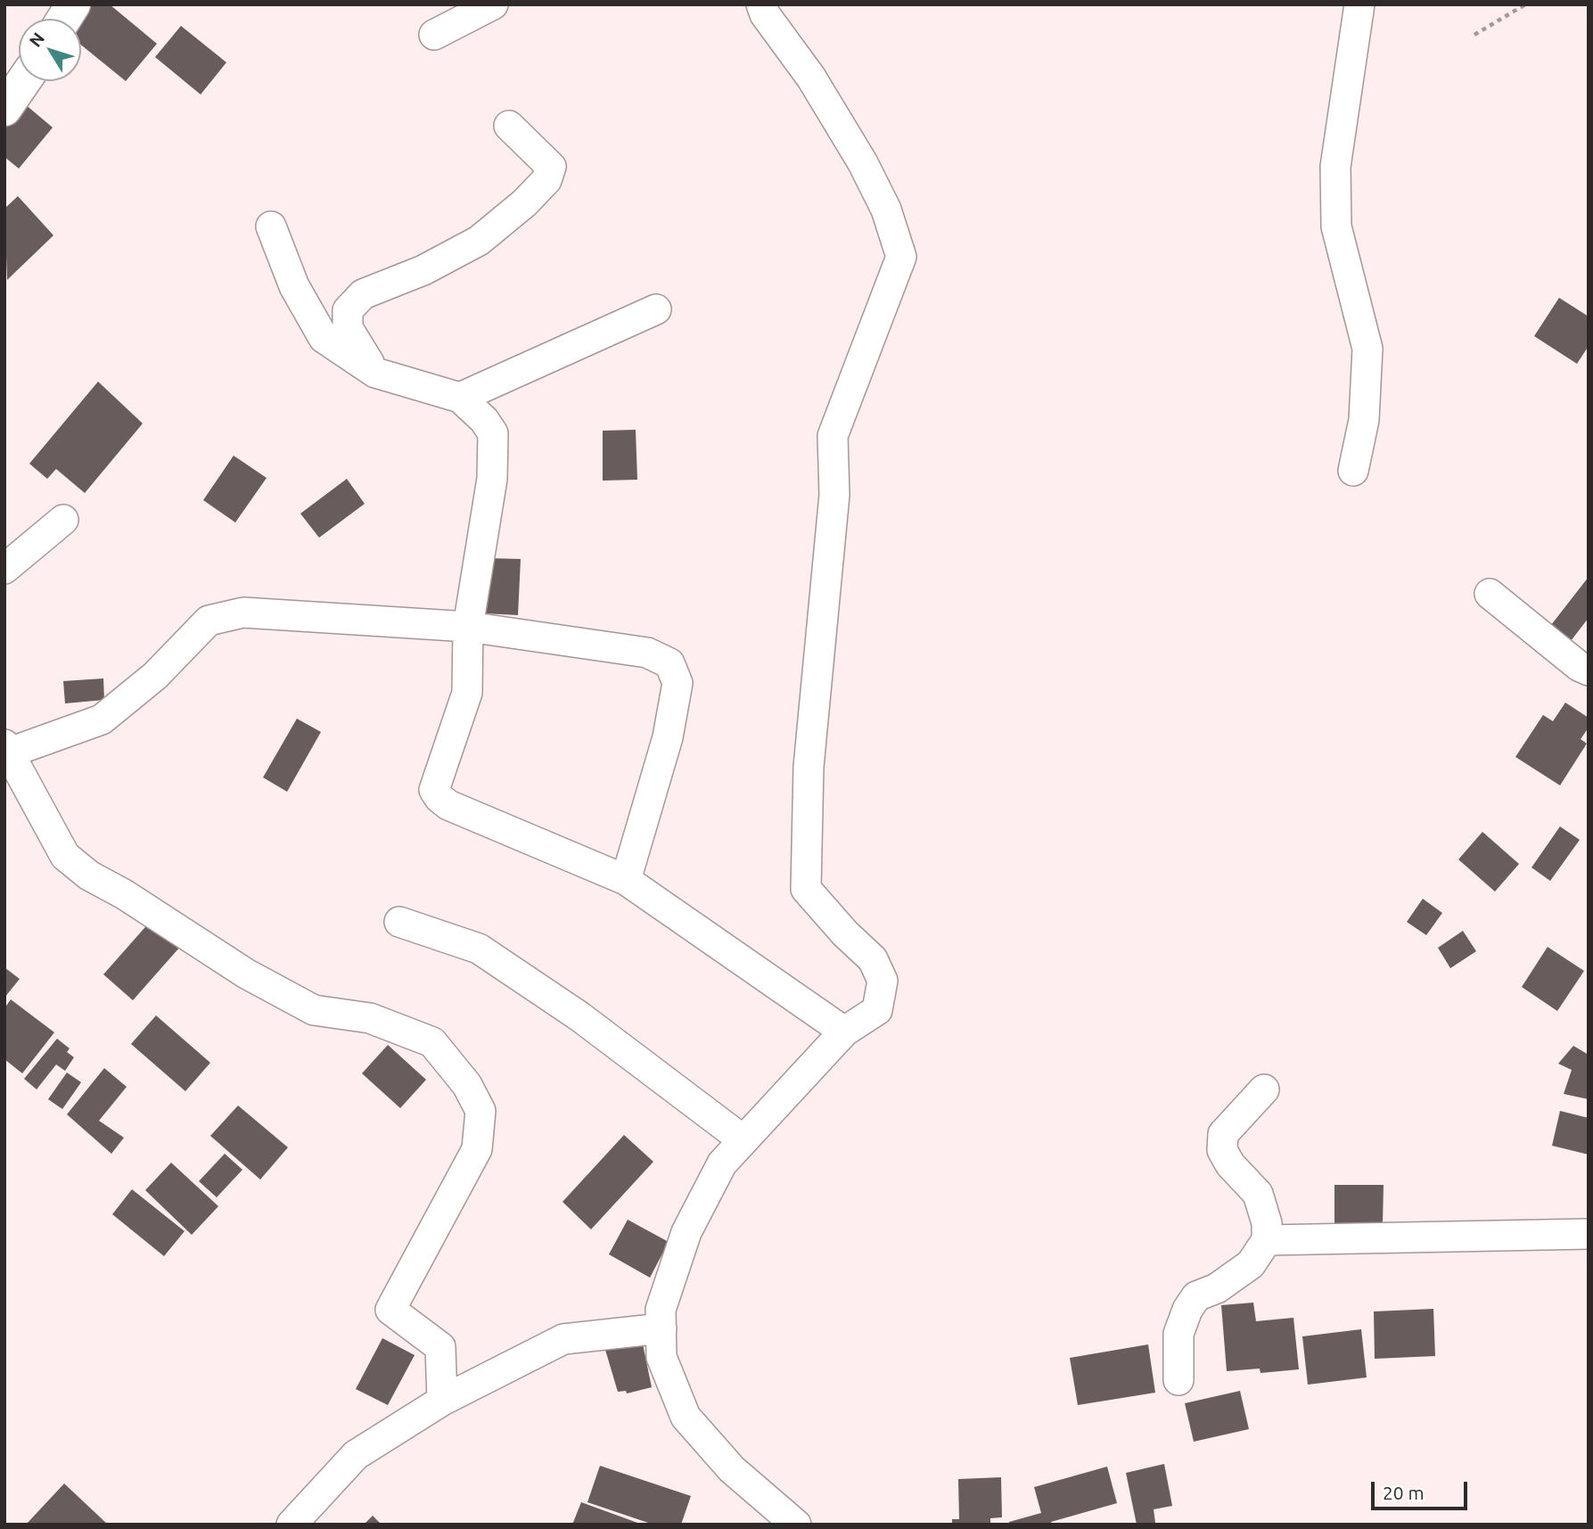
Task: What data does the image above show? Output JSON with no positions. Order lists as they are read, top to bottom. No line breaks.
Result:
{"scale_bar":"20 m","north":"top left"}
